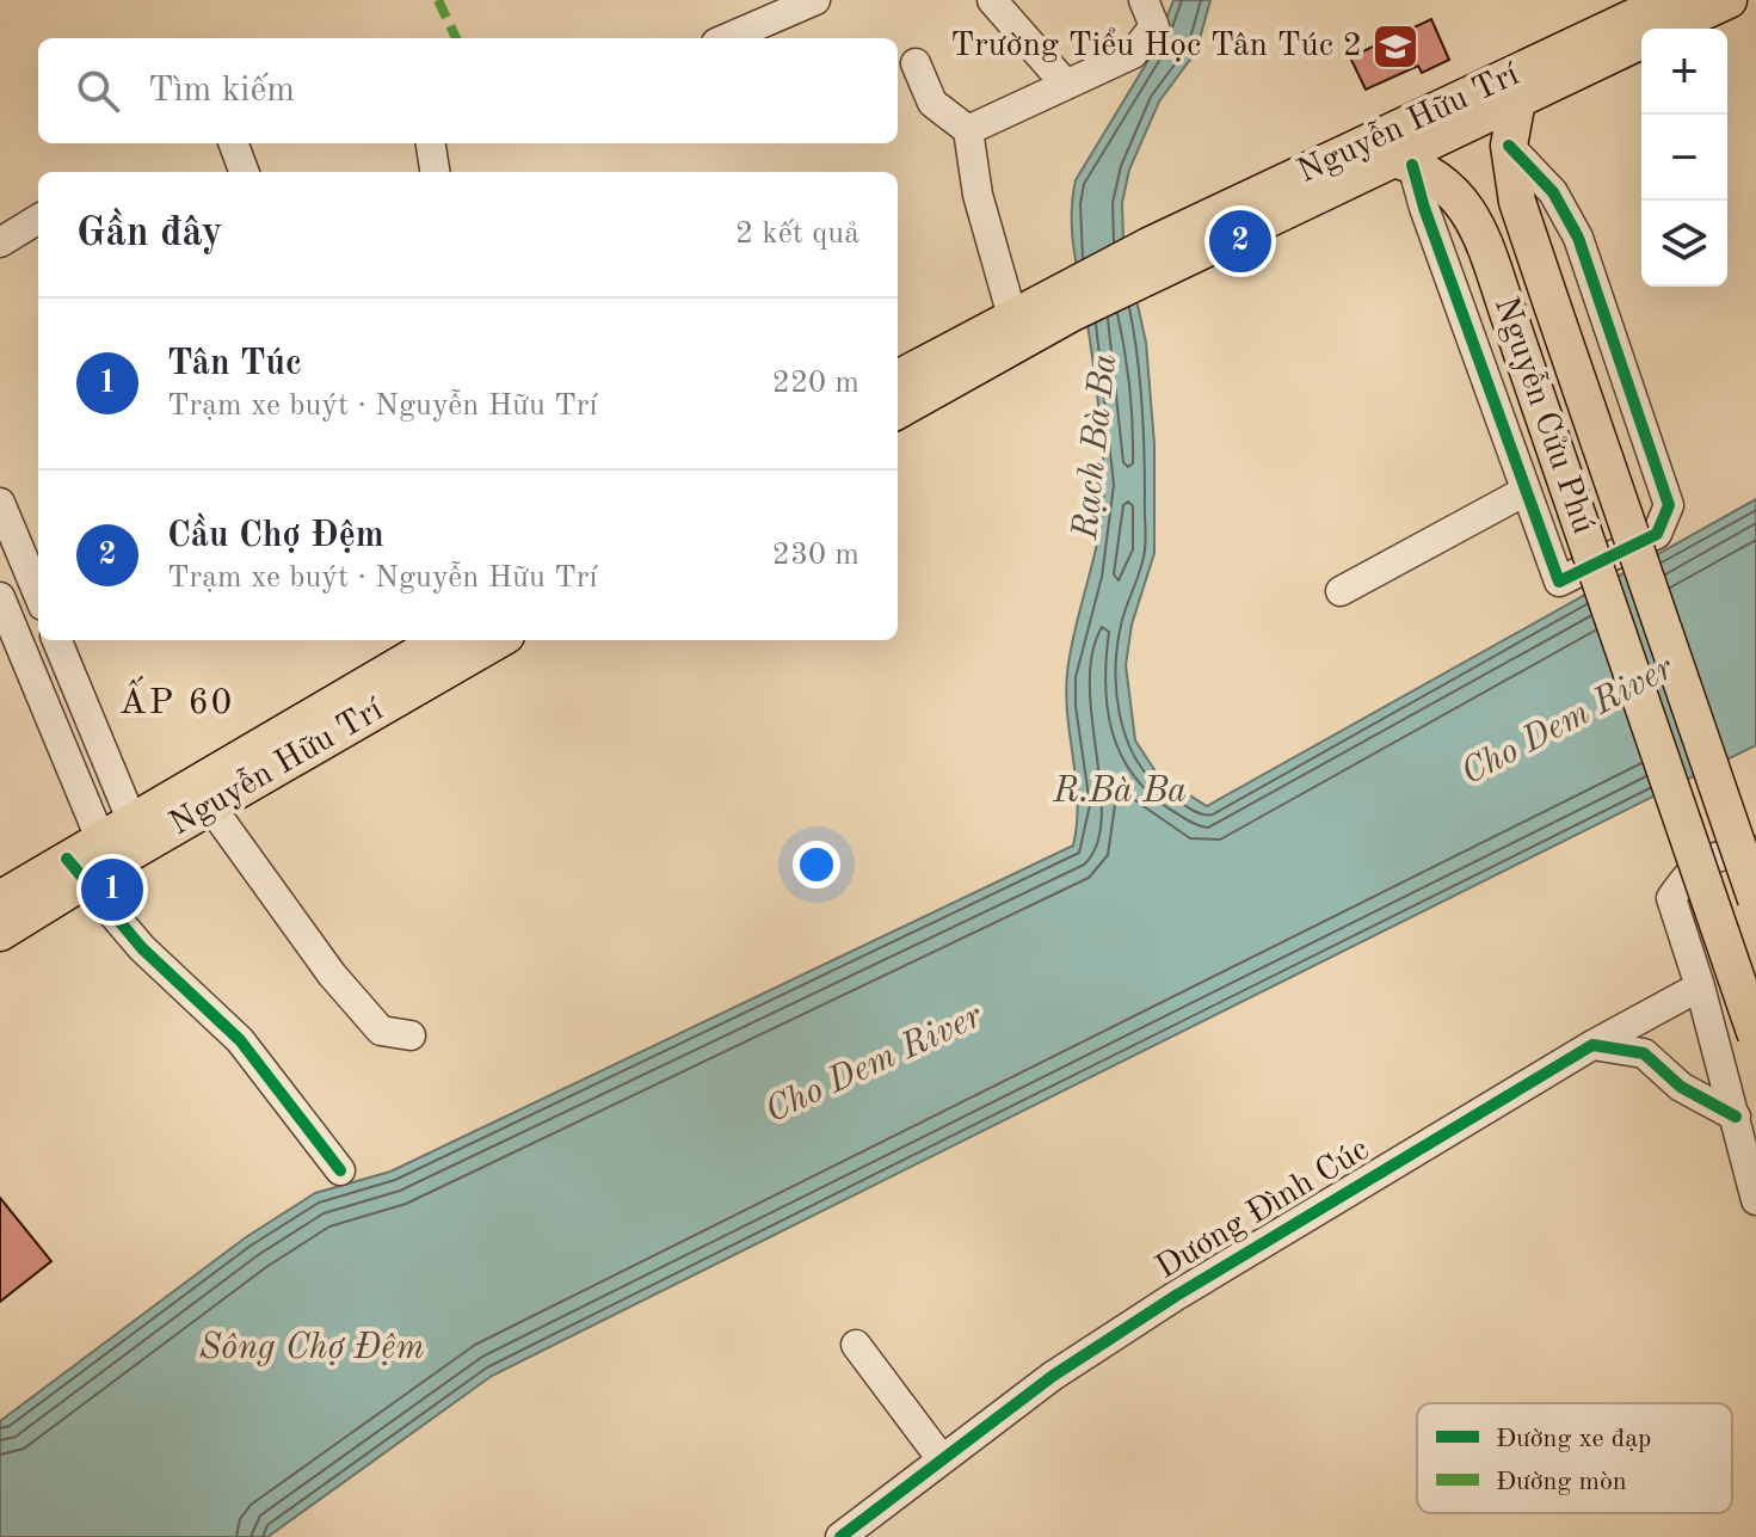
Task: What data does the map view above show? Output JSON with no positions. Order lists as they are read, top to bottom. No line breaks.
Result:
{"streets":{"main road":["Nguyễn Hữu Trí","Nguyễn Cửu Phú"],"street":["Dương Đình Cúc"]},"crossings":[["Nguyễn Hữu Trí","Nguyễn Cửu Phú"]],"districts":["ẤP 60"],"water":["Rạch Bà Ba","Cho Dem River","R.Bà Ba","Sông Chợ Đệm"],"places":{"school or university":["Trường Tiểu Học Tân Túc 2"]},"legend":["Đường xe đạp","Đường mòn"],"page":{"map_buttons":["+","−"],"search":"Tìm kiếm","heading":["Gần đây","2 kết quả"],"pins":["2","1"],"list":[{"mark":"1","name":"Tân Túc","note":"Trạm xe buýt · Nguyễn Hữu Trí","value":"220 m"},{"mark":"2","name":"Cầu Chợ Đệm","note":"Trạm xe buýt · Nguyễn Hữu Trí","value":"230 m"}]}}
